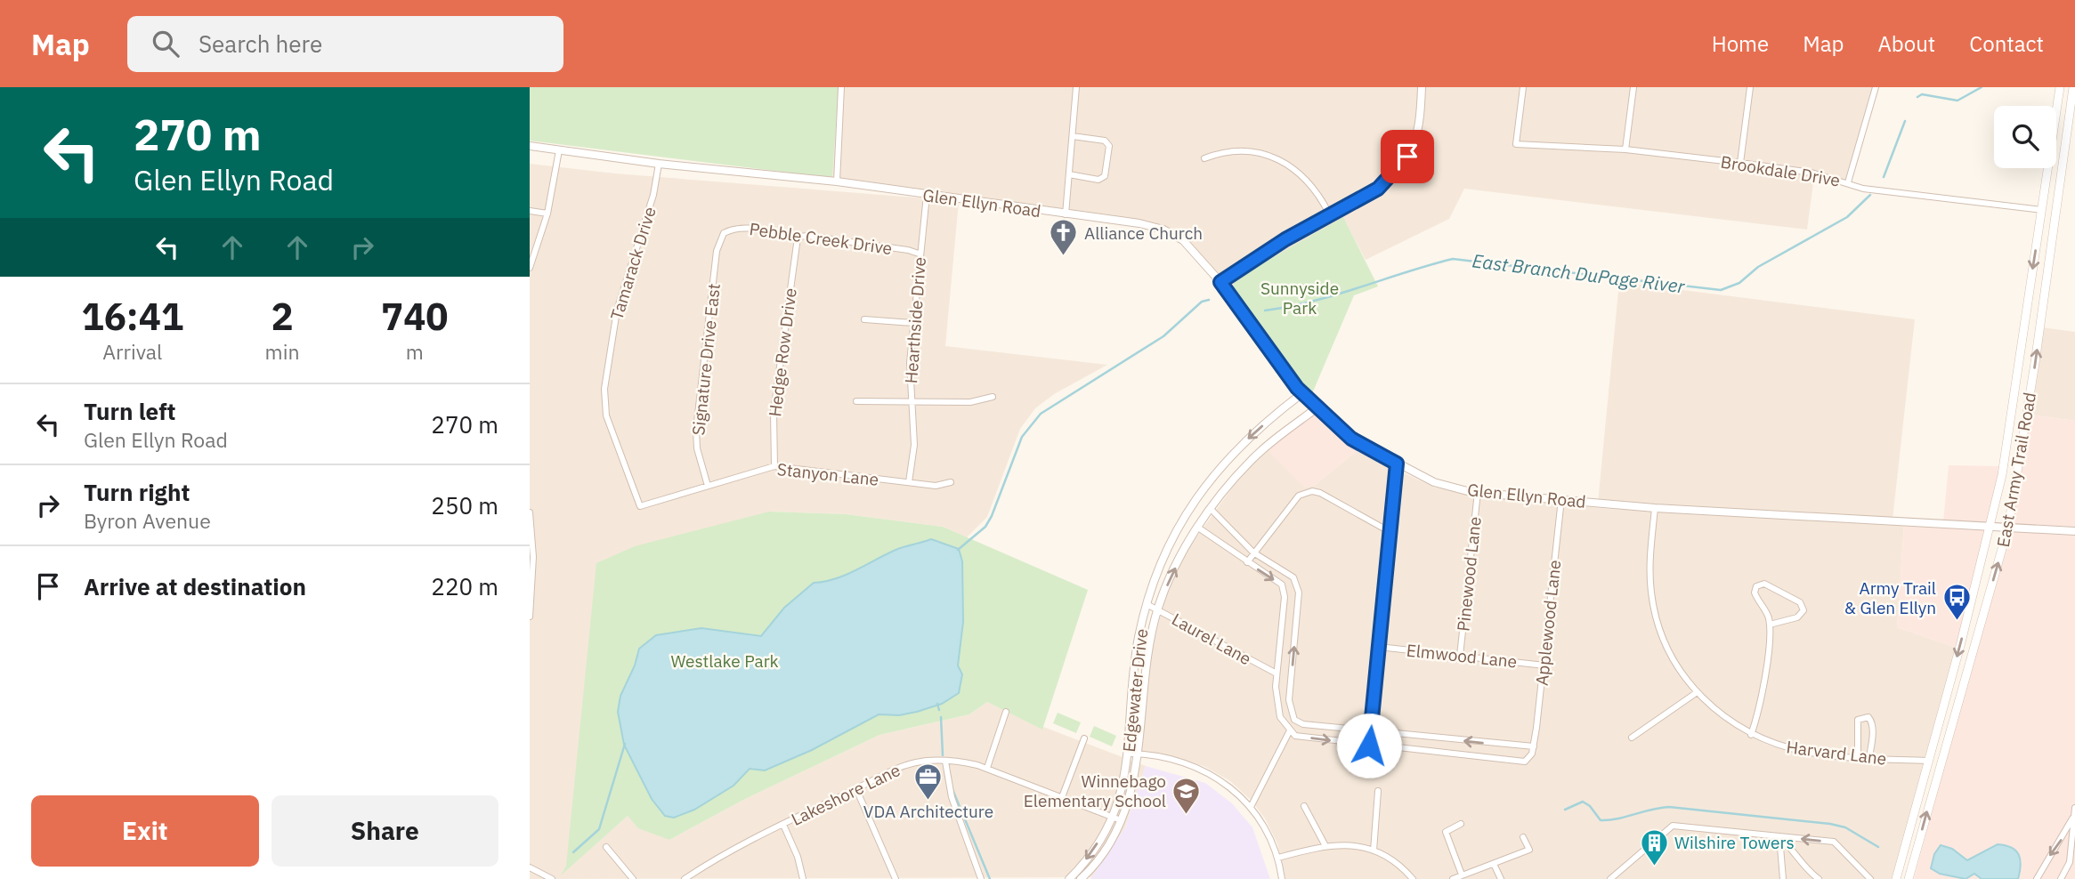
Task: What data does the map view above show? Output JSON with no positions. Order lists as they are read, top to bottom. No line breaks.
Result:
{"streets":{"main road":["East Army Trail Road"],"street":["Brookdale Drive","Glen Ellyn Road","Pebble Creek Drive","Tamarack Drive","Hearthside Drive","Hedge Row Drive","Signature Drive East","Stanyon Lane","Pinewood Lane","Applewood Lane","Laurel Lane","Elmwood Lane","Edgewater Drive","Harvard Lane","Lakeshore Lane"]},"crossings":[["Brookdale Drive","East Army Trail Road"],["Glen Ellyn Road","Tamarack Drive"],["Glen Ellyn Road","Hearthside Drive"],["Glen Ellyn Road","East Army Trail Road"],["Glen Ellyn Road","Pinewood Lane"],["Glen Ellyn Road","Applewood Lane"],["Glen Ellyn Road","Edgewater Drive"],["Glen Ellyn Road","Harvard Lane"],["Pebble Creek Drive","Hearthside Drive"],["Pebble Creek Drive","Hedge Row Drive"],["Pebble Creek Drive","Signature Drive East"],["Tamarack Drive","Stanyon Lane"],["Hearthside Drive","Stanyon Lane"],["Hedge Row Drive","Stanyon Lane"],["Signature Drive East","Stanyon Lane"],["East Army Trail Road","Harvard Lane"],["Pinewood Lane","Elmwood Lane"],["Applewood Lane","Elmwood Lane"],["Laurel Lane","Edgewater Drive"],["Edgewater Drive","Lakeshore Lane"]],"water":["East Branch DuPage River"],"parks":["Sunnyside Park","Westlake Park"],"places":{"church":["Alliance Church"],"bus stop":["Army Trail & Glen Ellyn"],"office":["VDA Architecture"],"school or university":["Winnebago Elementary School"],"building":["Wilshire Towers"]},"page":{"header":"Map","search":"Search here","nav":["Home","Map","About","Contact"],"turn":["270 m","Glen Ellyn Road"],"eta":["16:41","Arrival","2","min","740","m"],"list":[{"name":"Turn left","note":"Glen Ellyn Road","value":"270 m"},{"name":"Turn right","note":"Byron Avenue","value":"250 m"},{"name":"Arrive at destination","value":"220 m"}],"buttons":["Exit","Share"]}}
